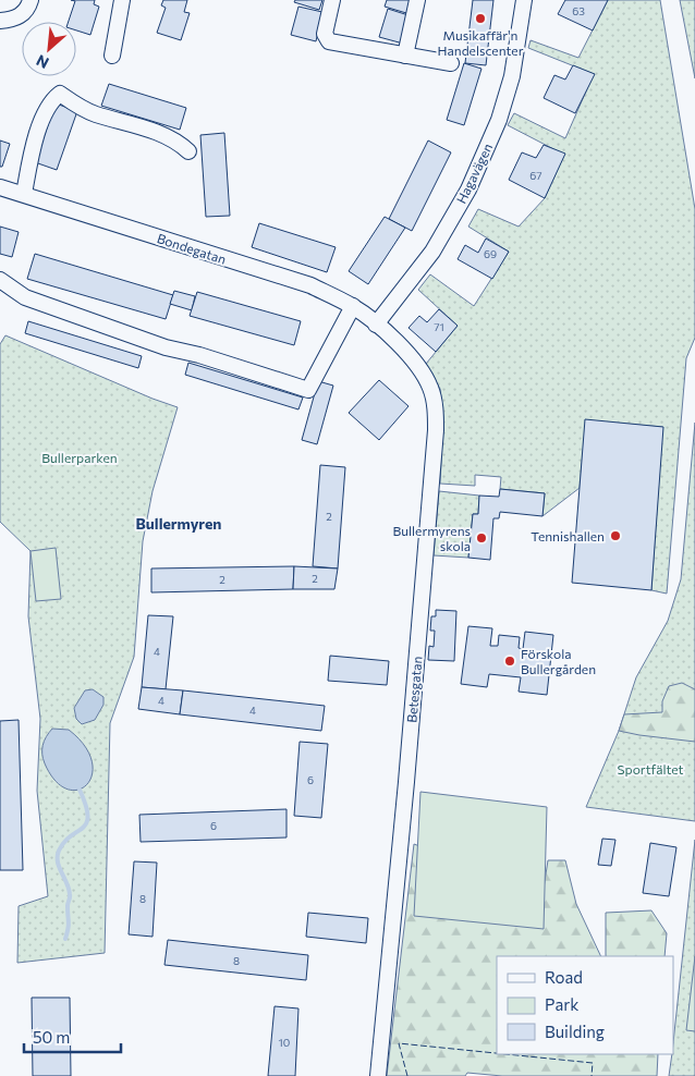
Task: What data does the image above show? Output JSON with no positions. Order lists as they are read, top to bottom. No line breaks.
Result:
{"streets":{"street":["Hagavägen","Bondegatan","Betesgatan"]},"crossings":[["Hagavägen","Bondegatan"],["Hagavägen","Betesgatan"],["Bondegatan","Betesgatan"]],"districts":["Bullermyren"],"parks":["Bullerparken","Sportfältet"],"places":["Musikaffär'n Handelscenter","Tennishallen","Bullermyrens skola","Förskola Bullergården"],"house_numbers":["63","67","69","71","2","2","2","4","4","4","6","6","8","8","10"],"legend":["Road","Park","Building"],"scale_bar":"50 m","north":"bottom left"}
